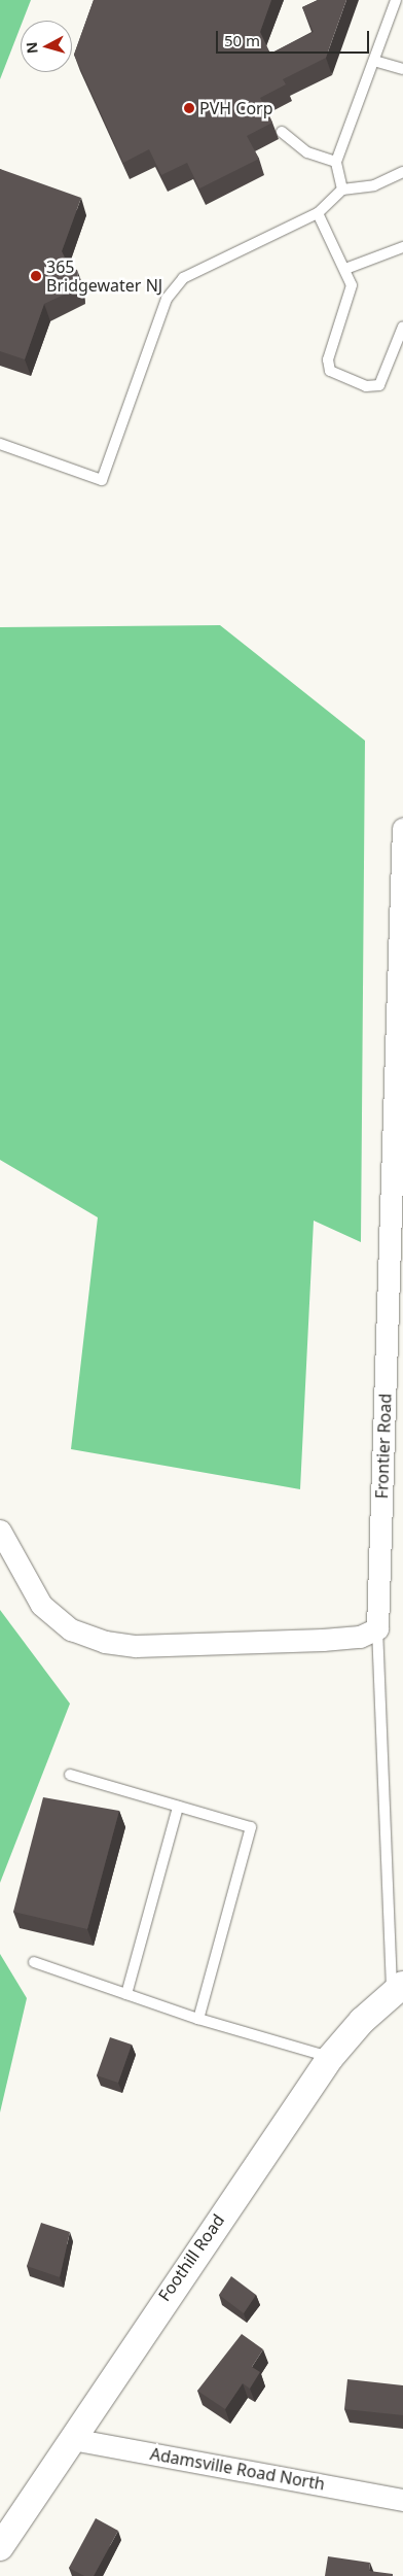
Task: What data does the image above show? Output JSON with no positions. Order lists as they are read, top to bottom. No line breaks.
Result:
{"streets":{"street":["Frontier Road","Foothill Road","Adamsville Road North"]},"crossings":[["Foothill Road","Adamsville Road North"]],"places":["PVH Corp","365 Bridgewater NJ"],"scale_bar":"50 m","north":"left"}
